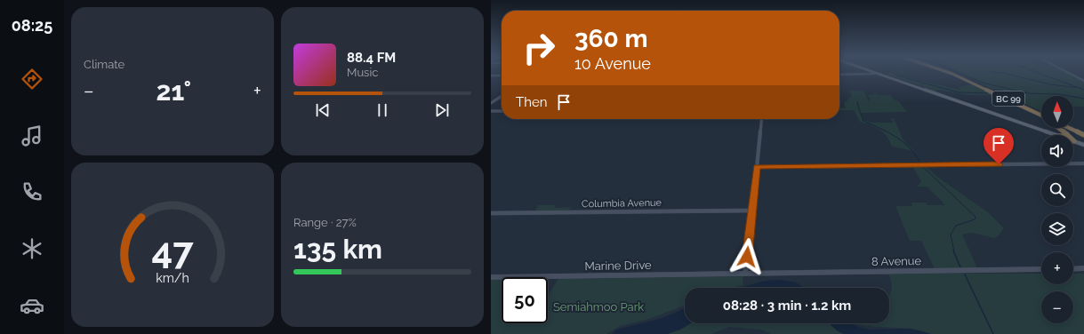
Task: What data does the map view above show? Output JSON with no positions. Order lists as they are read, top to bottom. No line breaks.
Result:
{"streets":{"highway":["BC 99"],"street":["Columbia Avenue","8 Avenue","Marine Drive"]},"crossings":[["8 Avenue","Marine Drive"]],"parks":["Semiahmoo Park"],"north":"top","page":{"tabs":"08:25","tile":["Climate",["Range · 27%","135 km"]],"turn":["360 m","10 Avenue"],"song":["88.4 FM","Music"],"heat":["−","21°","+"],"then":"Then","map_buttons":["+","−"],"limit":"50","trip":"08:28 · 3 min · 1.2 km","gauge":["47","km/h"]}}
